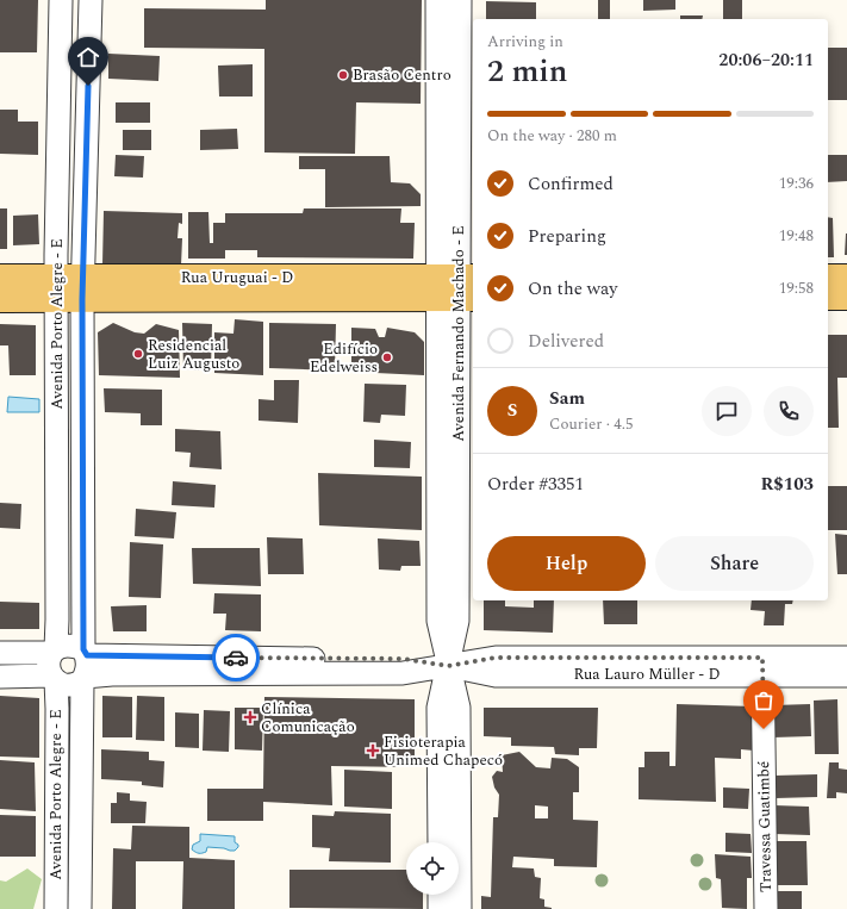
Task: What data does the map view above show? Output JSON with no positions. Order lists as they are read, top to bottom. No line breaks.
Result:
{"streets":{"main road":["Rua Uruguai - D"],"street":["Avenida Porto Alegre - E","Avenida Fernando Machado - E","Rua Lauro Müller - D","Travessa Guatimbé"]},"crossings":[["Rua Uruguai - D","Avenida Porto Alegre - E"],["Rua Uruguai - D","Avenida Fernando Machado - E"],["Avenida Porto Alegre - E","Rua Lauro Müller - D"],["Avenida Fernando Machado - E","Rua Lauro Müller - D"],["Rua Lauro Müller - D","Travessa Guatimbé"]],"places":{"other":["Brasão Centro","Residencial Luiz Augusto","Edifício Edelweiss"],"health":["Clínica Comunicação","Fisioterapia Unimed Chapecó"]},"page":{"heading":["2 min","Arriving in","20:06–20:11"],"panel":["Sam","Courier · 4.5","Order #3351","R$103"],"bar":"On the way · 280 m","list":[["Confirmed","19:36"],["Preparing","19:48"],["On the way","19:58"],"Delivered"],"round":"S","buttons":["Help","Share"]}}
